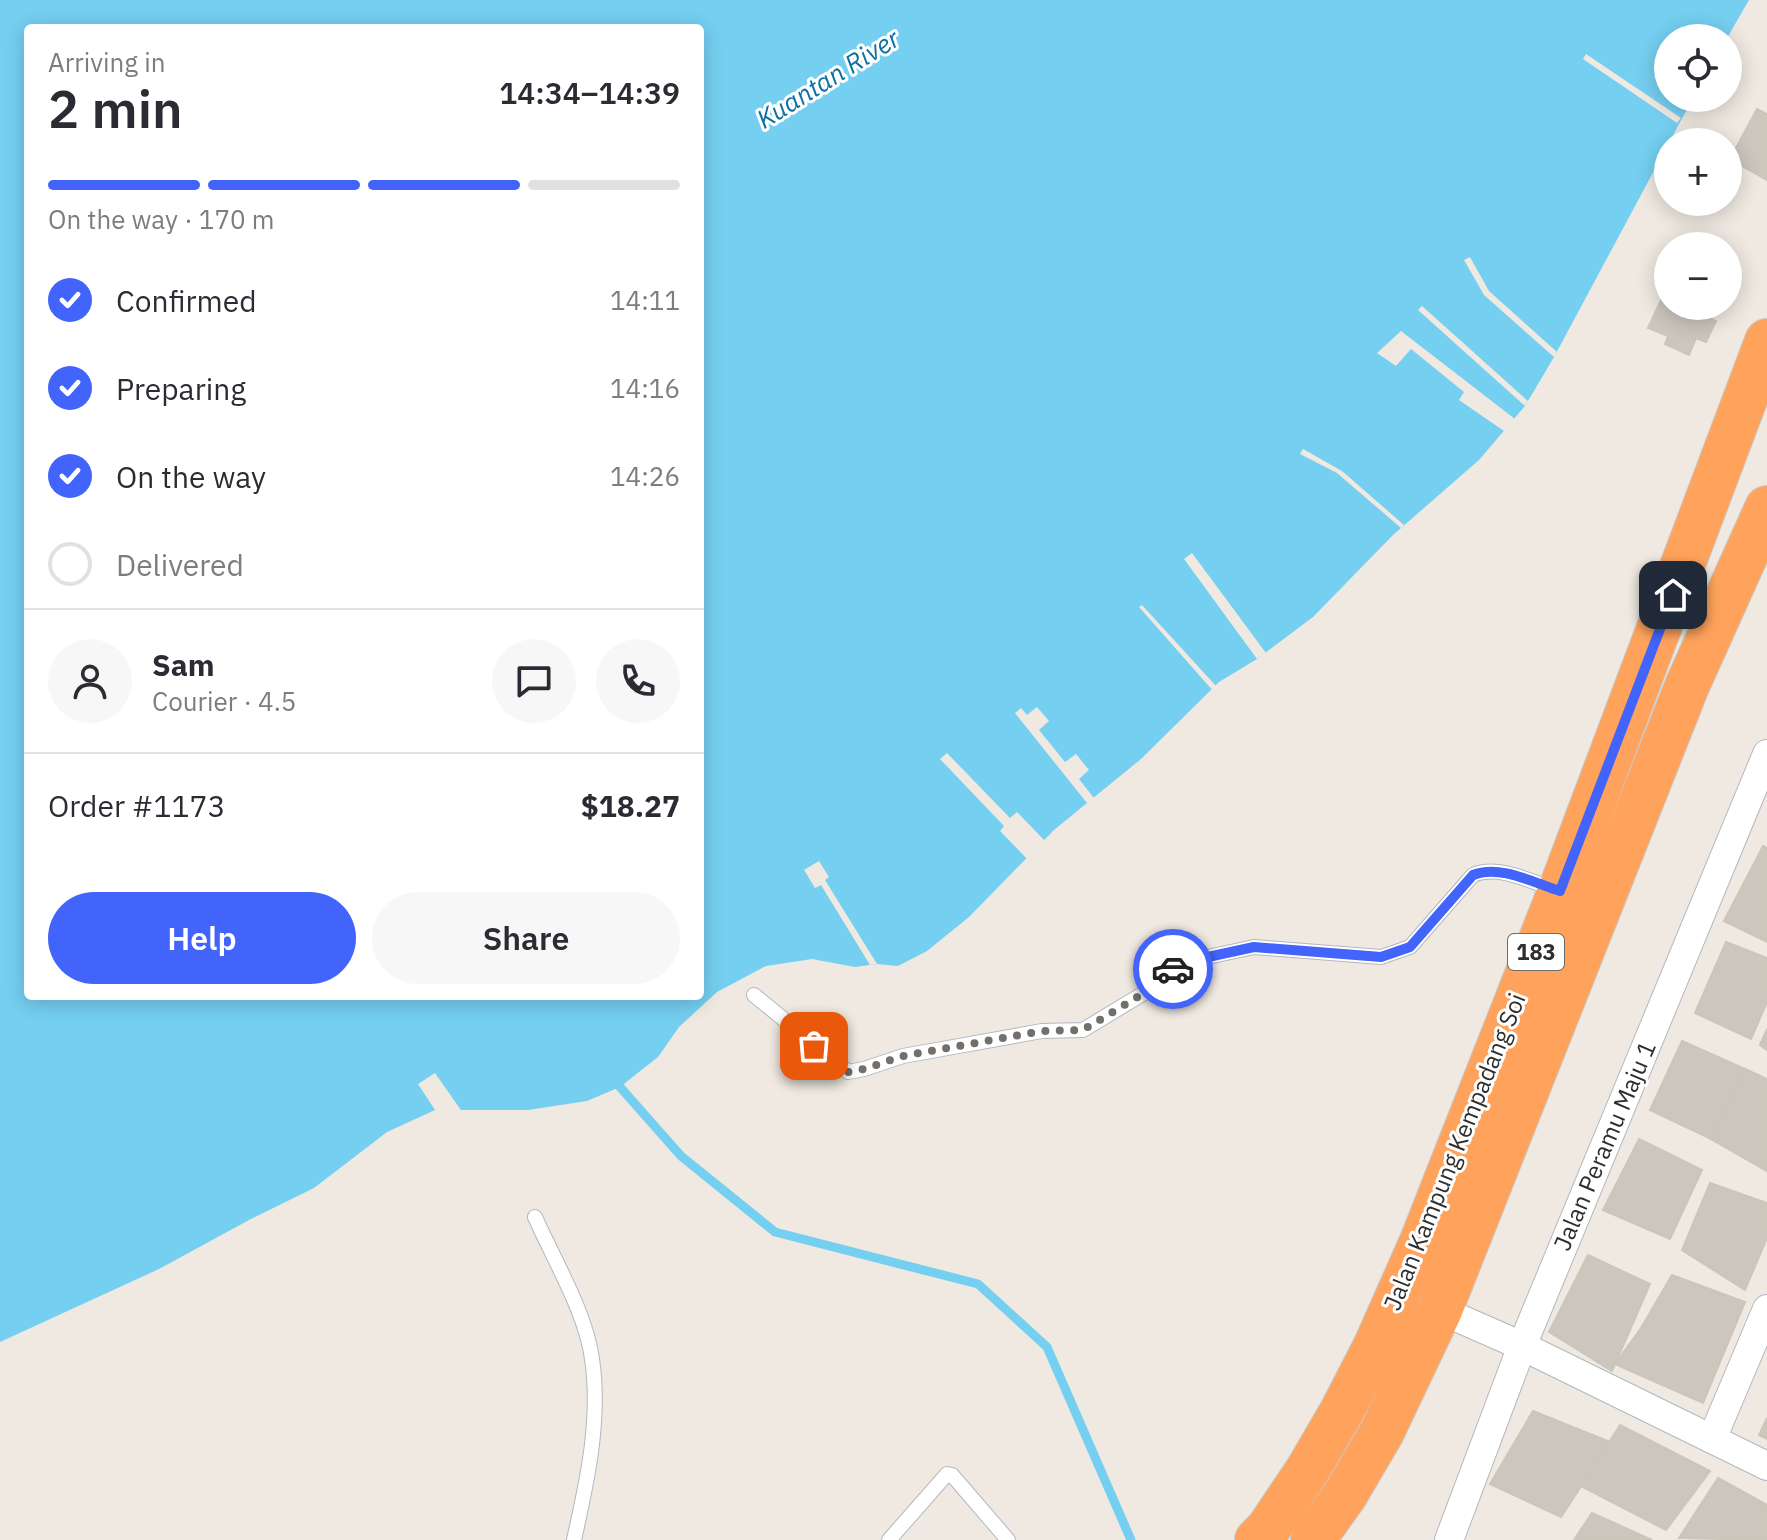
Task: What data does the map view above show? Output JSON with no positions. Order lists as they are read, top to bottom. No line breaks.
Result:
{"streets":{"highway":["183","Jalan Kampung Kempadang Soi"],"street":["Jalan Peramu Maju 1"]},"water":["Kuantan River"],"page":{"map_buttons":["+","−"],"heading":["2 min","Arriving in","14:34–14:39"],"panel":["Sam","Courier · 4.5","Order #1173","$18.27"],"bar":"On the way · 170 m","list":[["Confirmed","14:11"],["Preparing","14:16"],["On the way","14:26"],"Delivered"],"buttons":["Help","Share"]}}
